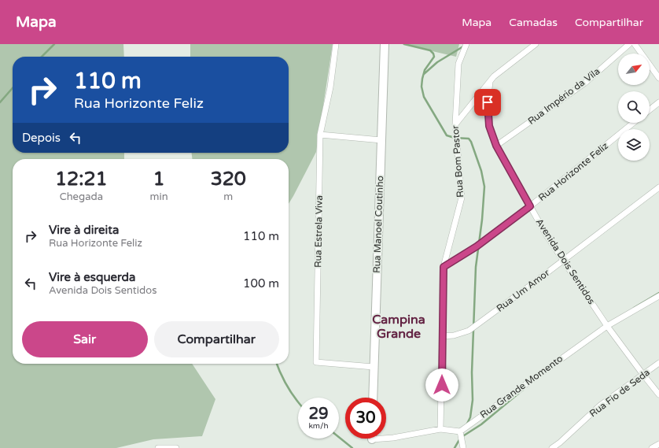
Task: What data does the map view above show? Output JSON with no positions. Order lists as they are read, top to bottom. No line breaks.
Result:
{"streets":{"street":["Rua Império da Vila","Rua Bom Pastor","Rua Horizonte Feliz","Rua Manoel Coutinho","Rua Estrela Viva","Avenida Dois Sentidos","Rua Um Amor","Rua Grande Momento","Rua Fio de Seda"]},"crossings":[["Rua Império da Vila","Avenida Dois Sentidos"],["Rua Bom Pastor","Rua Horizonte Feliz"],["Rua Bom Pastor","Rua Um Amor"],["Rua Horizonte Feliz","Avenida Dois Sentidos"],["Rua Manoel Coutinho","Rua Estrela Viva"],["Avenida Dois Sentidos","Rua Um Amor"],["Avenida Dois Sentidos","Rua Grande Momento"],["Avenida Dois Sentidos","Rua Fio de Seda"]],"districts":["Campina Grande"],"north":"top right","page":{"header":"Mapa","nav":["Mapa","Camadas","Compartilhar"],"turn":["110 m","Rua Horizonte Feliz"],"then":"Depois","eta":["12:21","Chegada","1","min","320","m"],"list":[{"name":"Vire à direita","note":"Rua Horizonte Feliz","value":"110 m"},{"name":"Vire à esquerda","note":"Avenida Dois Sentidos","value":"100 m"}],"buttons":["Sair","Compartilhar"],"speed":"29 km/h","limit":"30"}}
